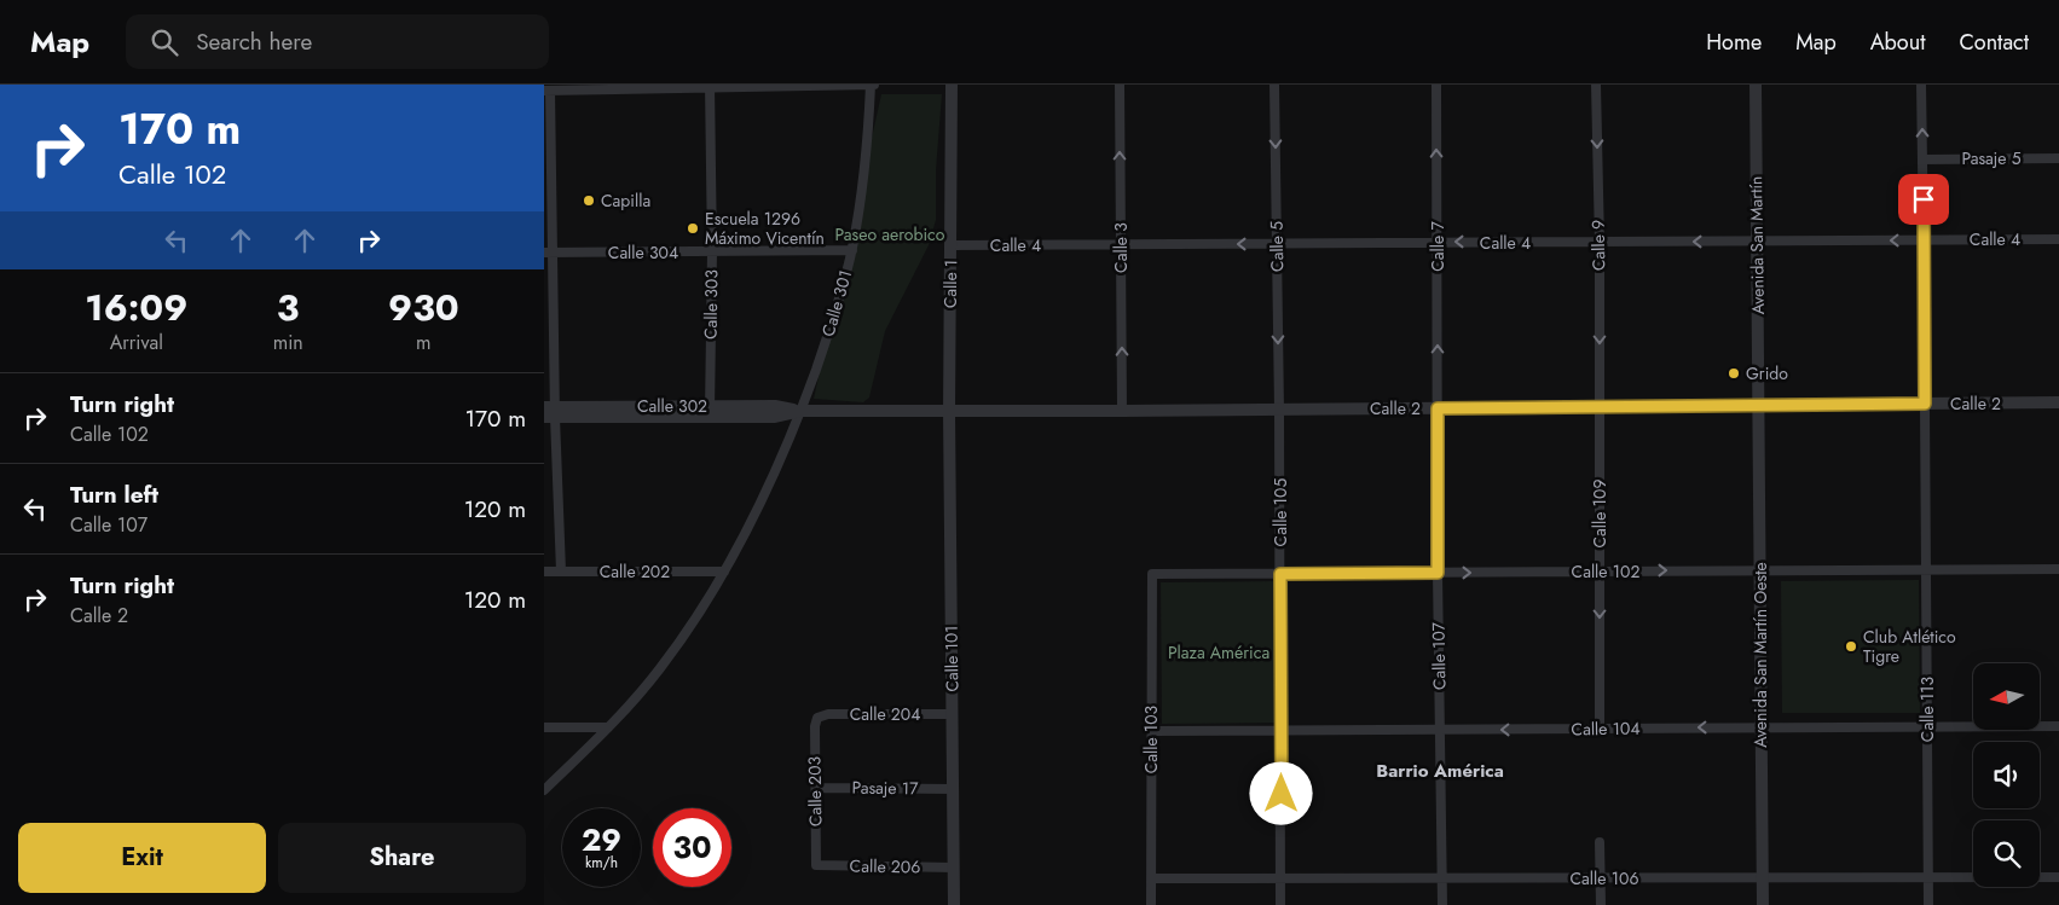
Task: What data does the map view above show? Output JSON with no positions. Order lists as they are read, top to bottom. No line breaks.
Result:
{"streets":{"street":["Pasaje 5","Calle 4","Calle 9","Avenida San Martín","Calle 5","Calle 7","Calle 3","Calle 304","Calle 1","Calle 301","Calle 303","Calle 2","Calle 302","Calle 105","Calle 109","Calle 202","Calle 102","Avenida San Martín Oeste","Calle 107","Calle 101","Calle 113","Calle 204","Calle 104","Calle 103","Pasaje 17","Calle 203","Calle 206","Calle 106"]},"crossings":[["Pasaje 5","Calle 113"],["Calle 4","Calle 9"],["Calle 4","Avenida San Martín"],["Calle 4","Calle 5"],["Calle 4","Calle 7"],["Calle 4","Calle 3"],["Calle 4","Calle 1"],["Calle 4","Calle 113"],["Calle 9","Calle 2"],["Calle 9","Calle 109"],["Avenida San Martín","Calle 2"],["Avenida San Martín","Avenida San Martín Oeste"],["Calle 5","Calle 2"],["Calle 5","Calle 105"],["Calle 7","Calle 2"],["Calle 7","Calle 107"],["Calle 3","Calle 2"],["Calle 304","Calle 301"],["Calle 304","Calle 303"],["Calle 1","Calle 2"],["Calle 1","Calle 302"],["Calle 1","Calle 101"],["Calle 301","Calle 302"],["Calle 301","Calle 202"],["Calle 303","Calle 302"],["Calle 2","Calle 302"],["Calle 2","Calle 105"],["Calle 2","Calle 109"],["Calle 2","Avenida San Martín Oeste"],["Calle 2","Calle 107"],["Calle 2","Calle 101"],["Calle 2","Calle 113"],["Calle 302","Calle 101"],["Calle 105","Calle 102"],["Calle 105","Calle 104"],["Calle 105","Calle 106"],["Calle 109","Calle 102"],["Calle 109","Calle 104"],["Calle 102","Avenida San Martín Oeste"],["Calle 102","Calle 107"],["Calle 102","Calle 113"],["Calle 102","Calle 103"],["Avenida San Martín Oeste","Calle 104"],["Avenida San Martín Oeste","Calle 106"],["Calle 107","Calle 104"],["Calle 107","Calle 106"],["Calle 101","Calle 204"],["Calle 101","Pasaje 17"],["Calle 101","Calle 206"],["Calle 113","Calle 104"],["Calle 113","Calle 106"],["Calle 204","Calle 203"],["Calle 104","Calle 103"],["Calle 103","Calle 106"],["Pasaje 17","Calle 203"],["Calle 203","Calle 206"]],"one_way":["Calle 4","Calle 9","Calle 5","Calle 7","Calle 3","Calle 109","Calle 102","Calle 104"],"districts":["Barrio América"],"parks":["Paseo aerobico","Plaza América"],"places":["Capilla","Escuela 1296 Máximo Vicentín","Grido","Club Atlético Tigre"],"north":"left","page":{"header":"Map","search":"Search here","nav":["Home","Map","About","Contact"],"turn":["170 m","Calle 102"],"eta":["16:09","Arrival","3","min","930","m"],"list":[{"name":"Turn right","note":"Calle 102","value":"170 m"},{"name":"Turn left","note":"Calle 107","value":"120 m"},{"name":"Turn right","note":"Calle 2","value":"120 m"}],"speed":"29 km/h","limit":"30","buttons":["Exit","Share"]}}
